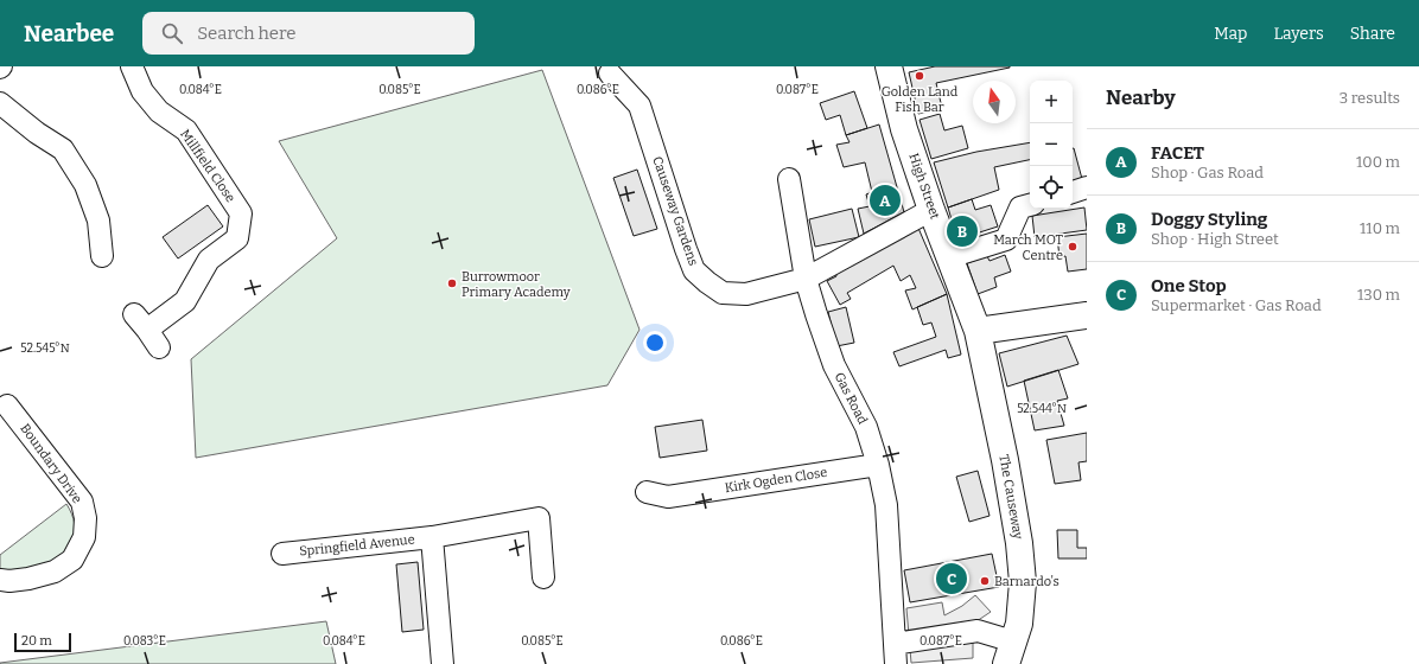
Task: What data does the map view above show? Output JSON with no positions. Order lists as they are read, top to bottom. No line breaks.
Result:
{"streets":{"main road":["High Street","The Causeway"],"street":["Millfield Close","Causeway Gardens","Gas Road","Boundary Drive","Kirk Ogden Close","Springfield Avenue"]},"crossings":[["High Street","The Causeway"],["Causeway Gardens","Gas Road"],["Gas Road","Kirk Ogden Close"]],"places":["Golden Land Fish Bar","March MOT Centre","Burrowmoor Primary Academy","Barnardo's"],"scale_bar":"20 m","north":"top","page":{"header":"Nearbee","search":"Search here","nav":["Map","Layers","Share"],"heading":["Nearby","3 results"],"map_buttons":["+","−"],"list":[{"mark":"A","name":"FACET","note":"Shop · Gas Road","value":"100 m"},{"mark":"B","name":"Doggy Styling","note":"Shop · High Street","value":"110 m"},{"mark":"C","name":"One Stop","note":"Supermarket · Gas Road","value":"130 m"}],"pins":["A","B","C"],"scale":"20 m"},"coordinates":["0.084°E","0.085°E","0.086°E","0.087°E","52.545°N","52.544°N","0.083°E"]}
